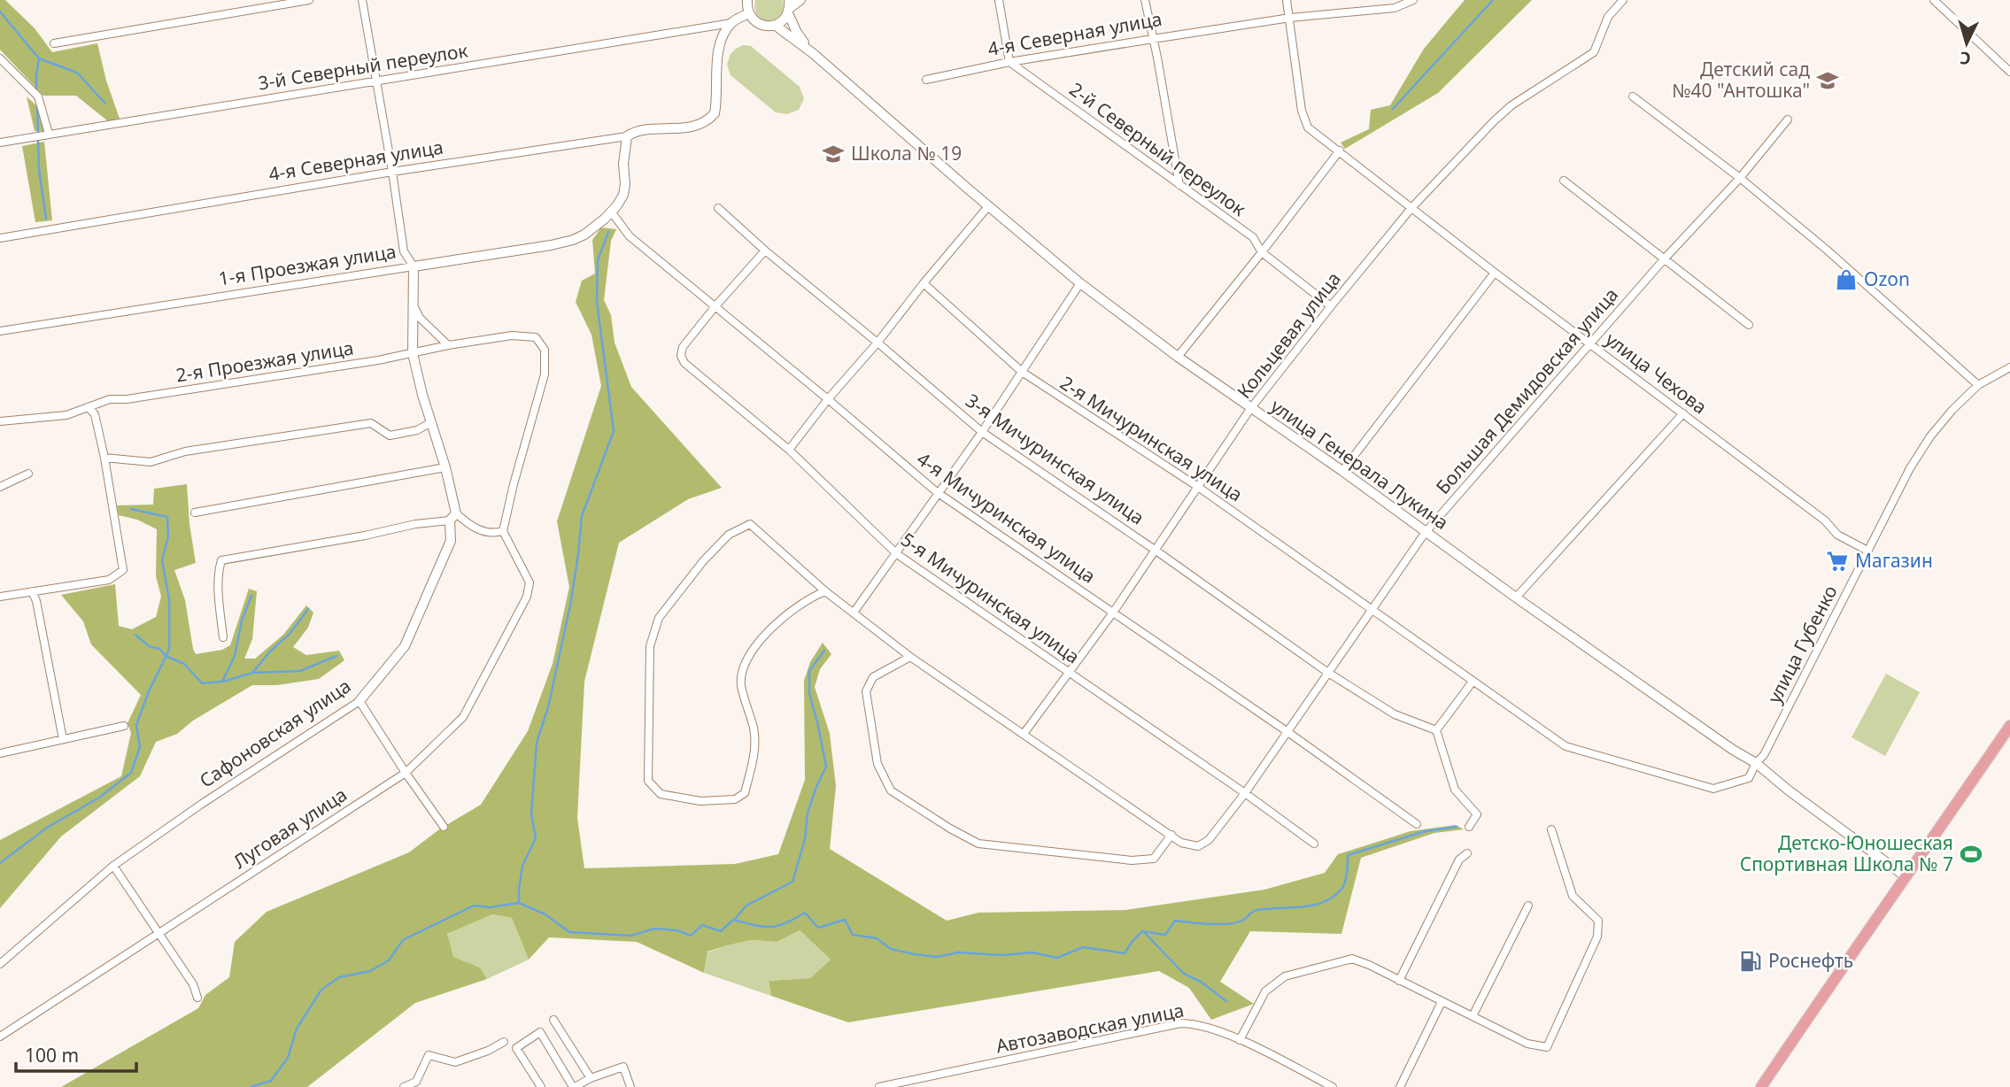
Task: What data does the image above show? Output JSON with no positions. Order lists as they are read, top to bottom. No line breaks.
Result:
{"streets":{"main road":["4-я Северная улица","1-я Проезжая улица","улица Генерала Лукина","Сафоновская улица"],"street":["3-й Северный переулок","2-й Северный переулок","Кольцевая улица","2-я Проезжая улица","улица Чехова","Большая Демидовская улица","2-я Мичуринская улица","3-я Мичуринская улица","4-я Мичуринская улица","5-я Мичуринская улица","улица Губенко","Луговая улица","Автозаводская улица"]},"crossings":[["4-я Северная улица","3-й Северный переулок"],["4-я Северная улица","2-й Северный переулок"],["4-я Северная улица","улица Чехова"],["2-й Северный переулок","Кольцевая улица"],["1-я Проезжая улица","4-я Мичуринская улица"],["1-я Проезжая улица","Сафоновская улица"],["Кольцевая улица","улица Чехова"],["Кольцевая улица","2-я Мичуринская улица"],["Кольцевая улица","3-я Мичуринская улица"],["Кольцевая улица","улица Генерала Лукина"],["Кольцевая улица","4-я Мичуринская улица"],["Кольцевая улица","5-я Мичуринская улица"],["2-я Проезжая улица","Сафоновская улица"],["2-я Проезжая улица","Луговая улица"],["улица Чехова","Большая Демидовская улица"],["улица Чехова","улица Губенко"],["Большая Демидовская улица","2-я Мичуринская улица"],["Большая Демидовская улица","3-я Мичуринская улица"],["Большая Демидовская улица","улица Генерала Лукина"],["Большая Демидовская улица","4-я Мичуринская улица"],["Большая Демидовская улица","5-я Мичуринская улица"],["2-я Мичуринская улица","улица Губенко"],["улица Генерала Лукина","улица Губенко"],["4-я Мичуринская улица","5-я Мичуринская улица"]],"places":{"school or university":["Детский сад №40 \"Антошка\"","Школа № 19"],"shop":["Ozon"],"supermarket":["Магазин"],"sports":["Детско-Юношеская Спортивная Школа № 7"],"fuel station":["Роснефть"]},"scale_bar":"100 m","north":"bottom"}
